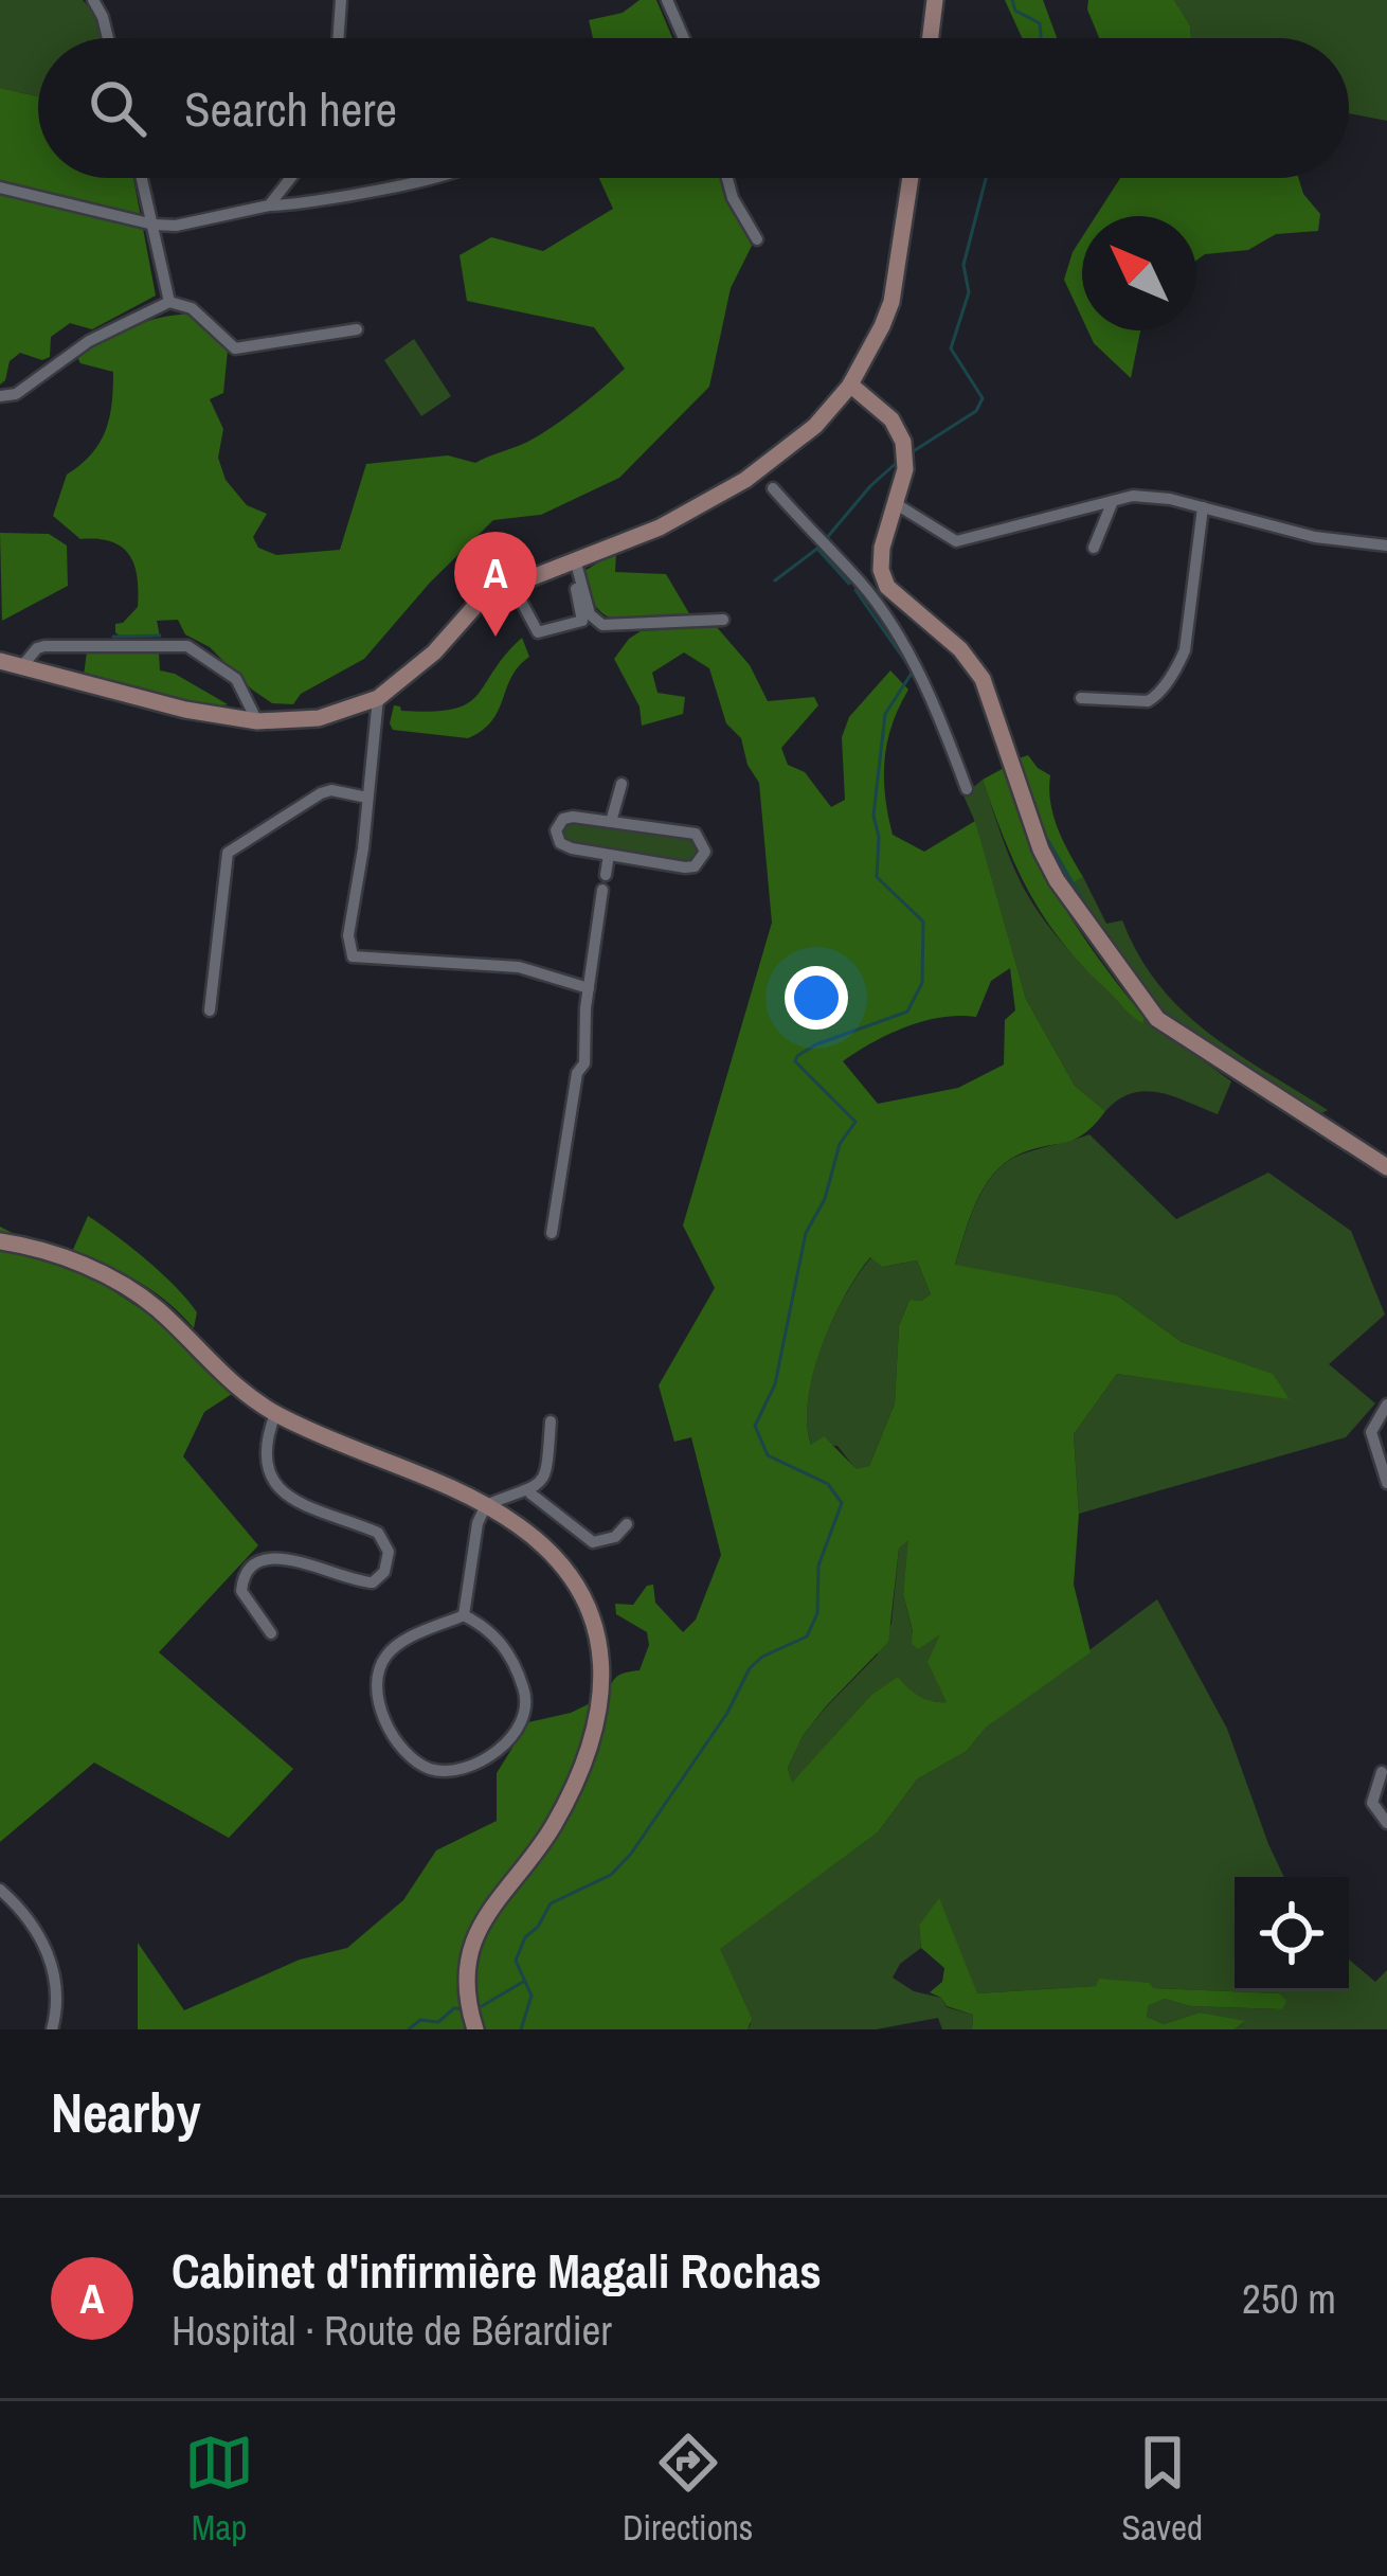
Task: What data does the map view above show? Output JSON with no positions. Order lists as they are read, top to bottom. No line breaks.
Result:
{"north":"top left","page":{"search":"Search here","pins":"A","heading":"Nearby","list":[{"mark":"A","name":"Cabinet d'infirmière Magali Rochas","note":"Hospital · Route de Bérardier","value":"250 m"}],"nav":["Map","Directions","Saved"]}}
